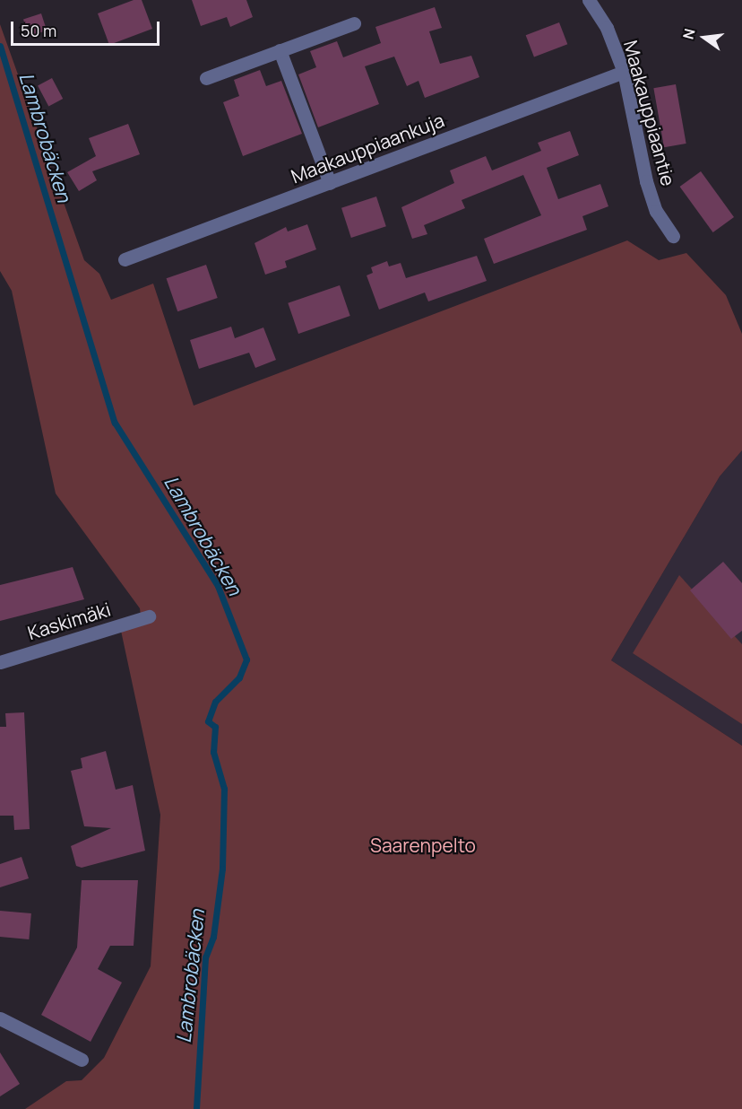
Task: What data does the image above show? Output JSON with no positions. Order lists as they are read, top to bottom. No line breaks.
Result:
{"streets":{"street":["Maakauppiaantie","Maakauppiaankuja","Kaskimäki"]},"crossings":[["Maakauppiaantie","Maakauppiaankuja"]],"water":["Lambrobäcken"],"parks":["Saarenpelto"],"scale_bar":"50 m","north":"left"}
